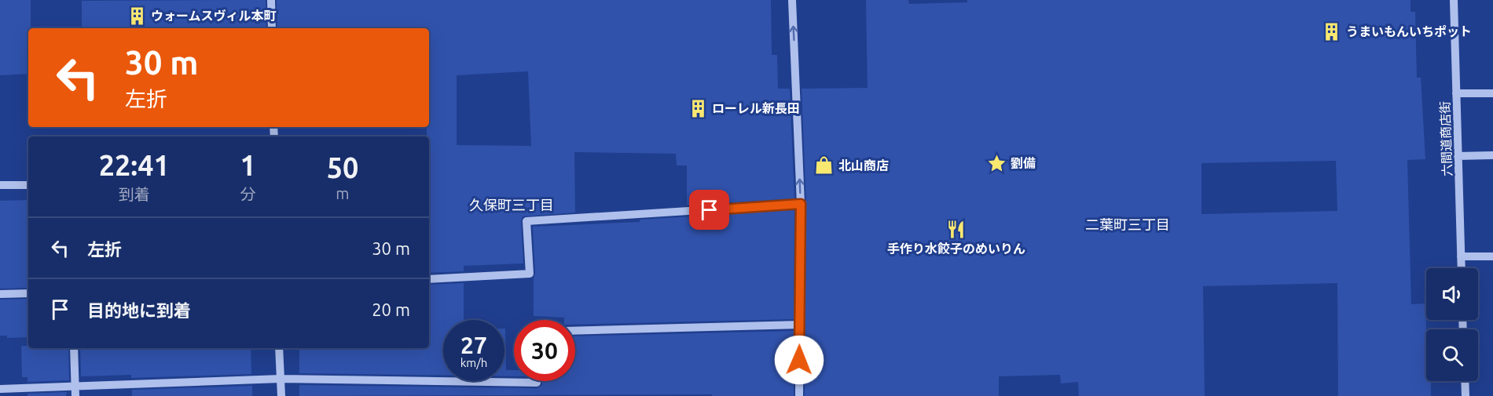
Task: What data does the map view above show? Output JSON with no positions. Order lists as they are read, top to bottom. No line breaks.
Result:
{"streets":{"street":["六間道商店街"]},"districts":["久保町三丁目","二葉町三丁目"],"places":{"building":["ウォームスヴィル本町","うまいもんいちポット","ローレル新長田"],"place":["劉備"],"shop":["北山商店"],"restaurant":["手作り水餃子のめいりん"]},"page":{"turn":["30 m","左折"],"eta":["22:41","到着","1","分","50","m"],"list":[{"name":"左折","value":"30 m"},{"name":"目的地に到着","value":"20 m"}],"speed":"27 km/h","limit":"30"}}
